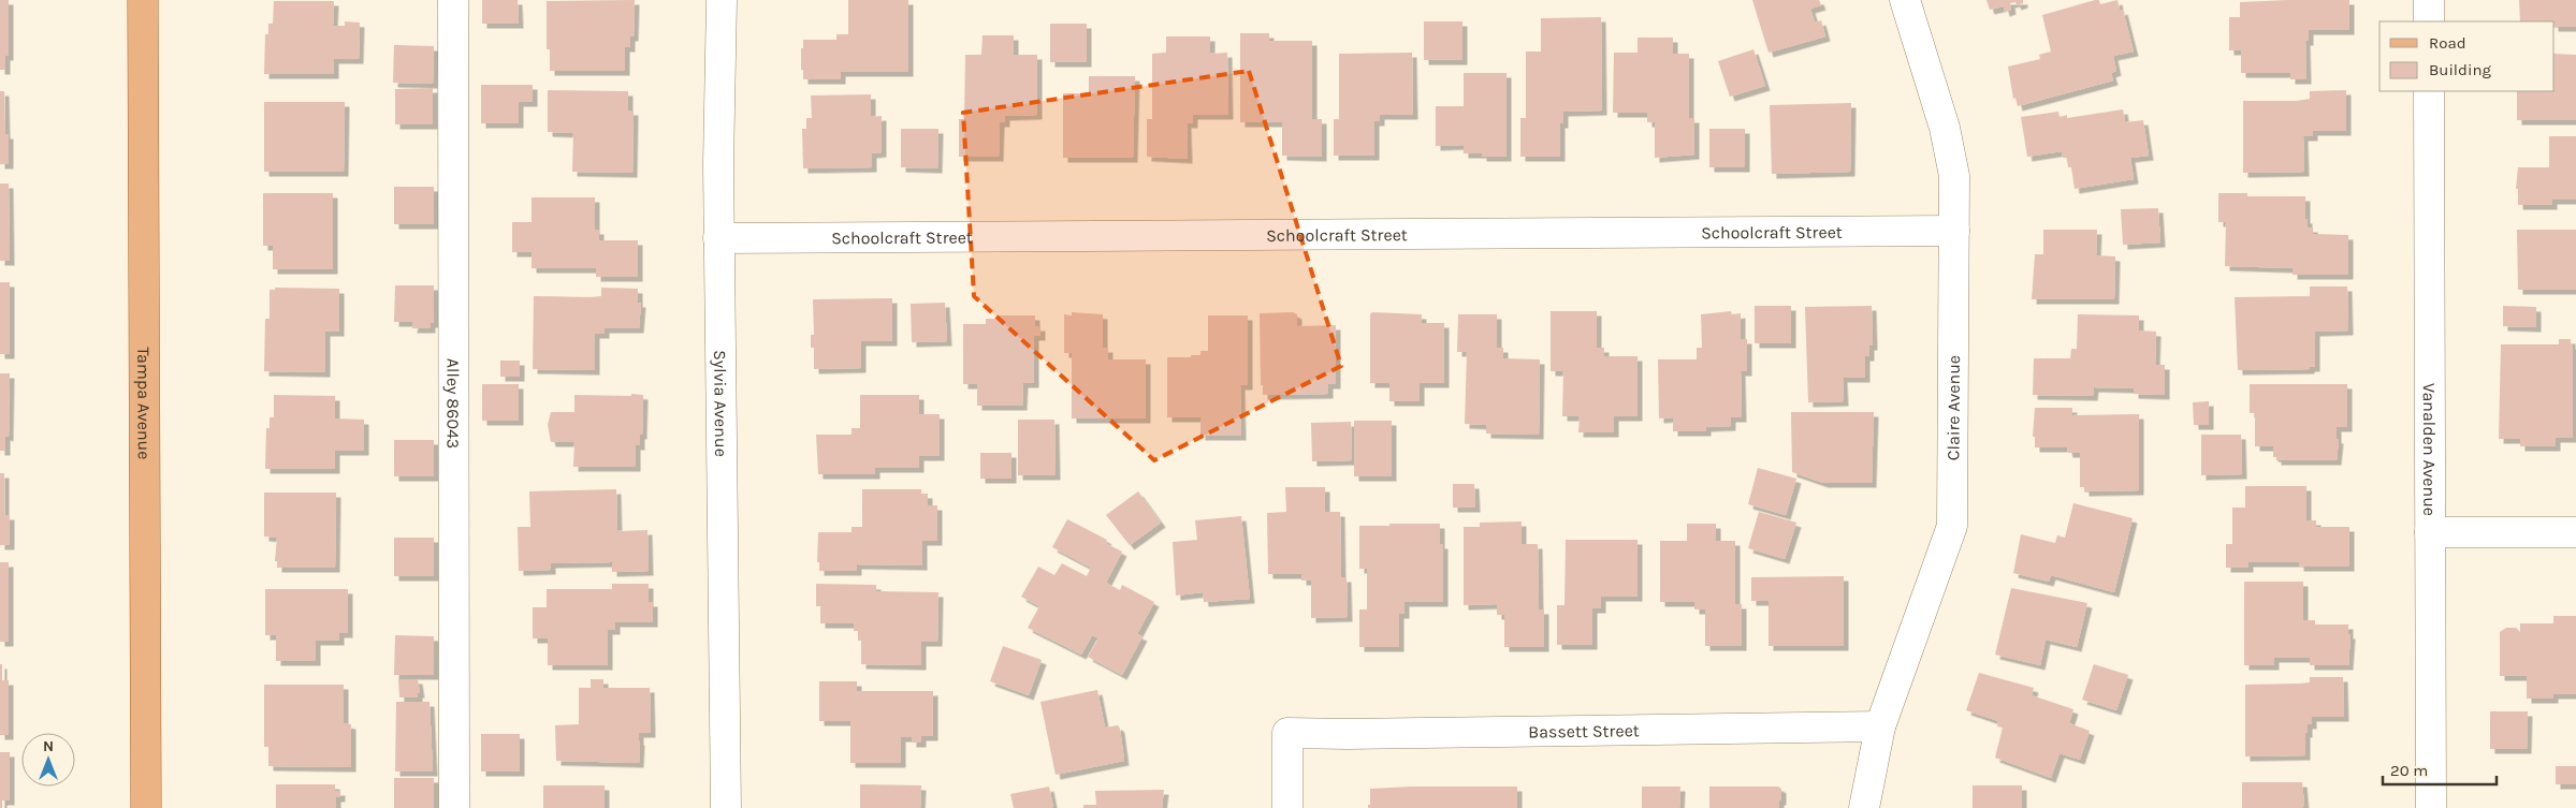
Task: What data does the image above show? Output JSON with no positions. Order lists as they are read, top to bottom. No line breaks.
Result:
{"streets":{"main road":["Tampa Avenue"],"street":["Schoolcraft Street","Sylvia Avenue","Alley 86043","Claire Avenue","Vanalden Avenue","Bassett Street"]},"crossings":[["Schoolcraft Street","Sylvia Avenue"],["Schoolcraft Street","Claire Avenue"],["Claire Avenue","Bassett Street"]],"legend":["Road","Building"],"scale_bar":"20 m","north":"top"}
